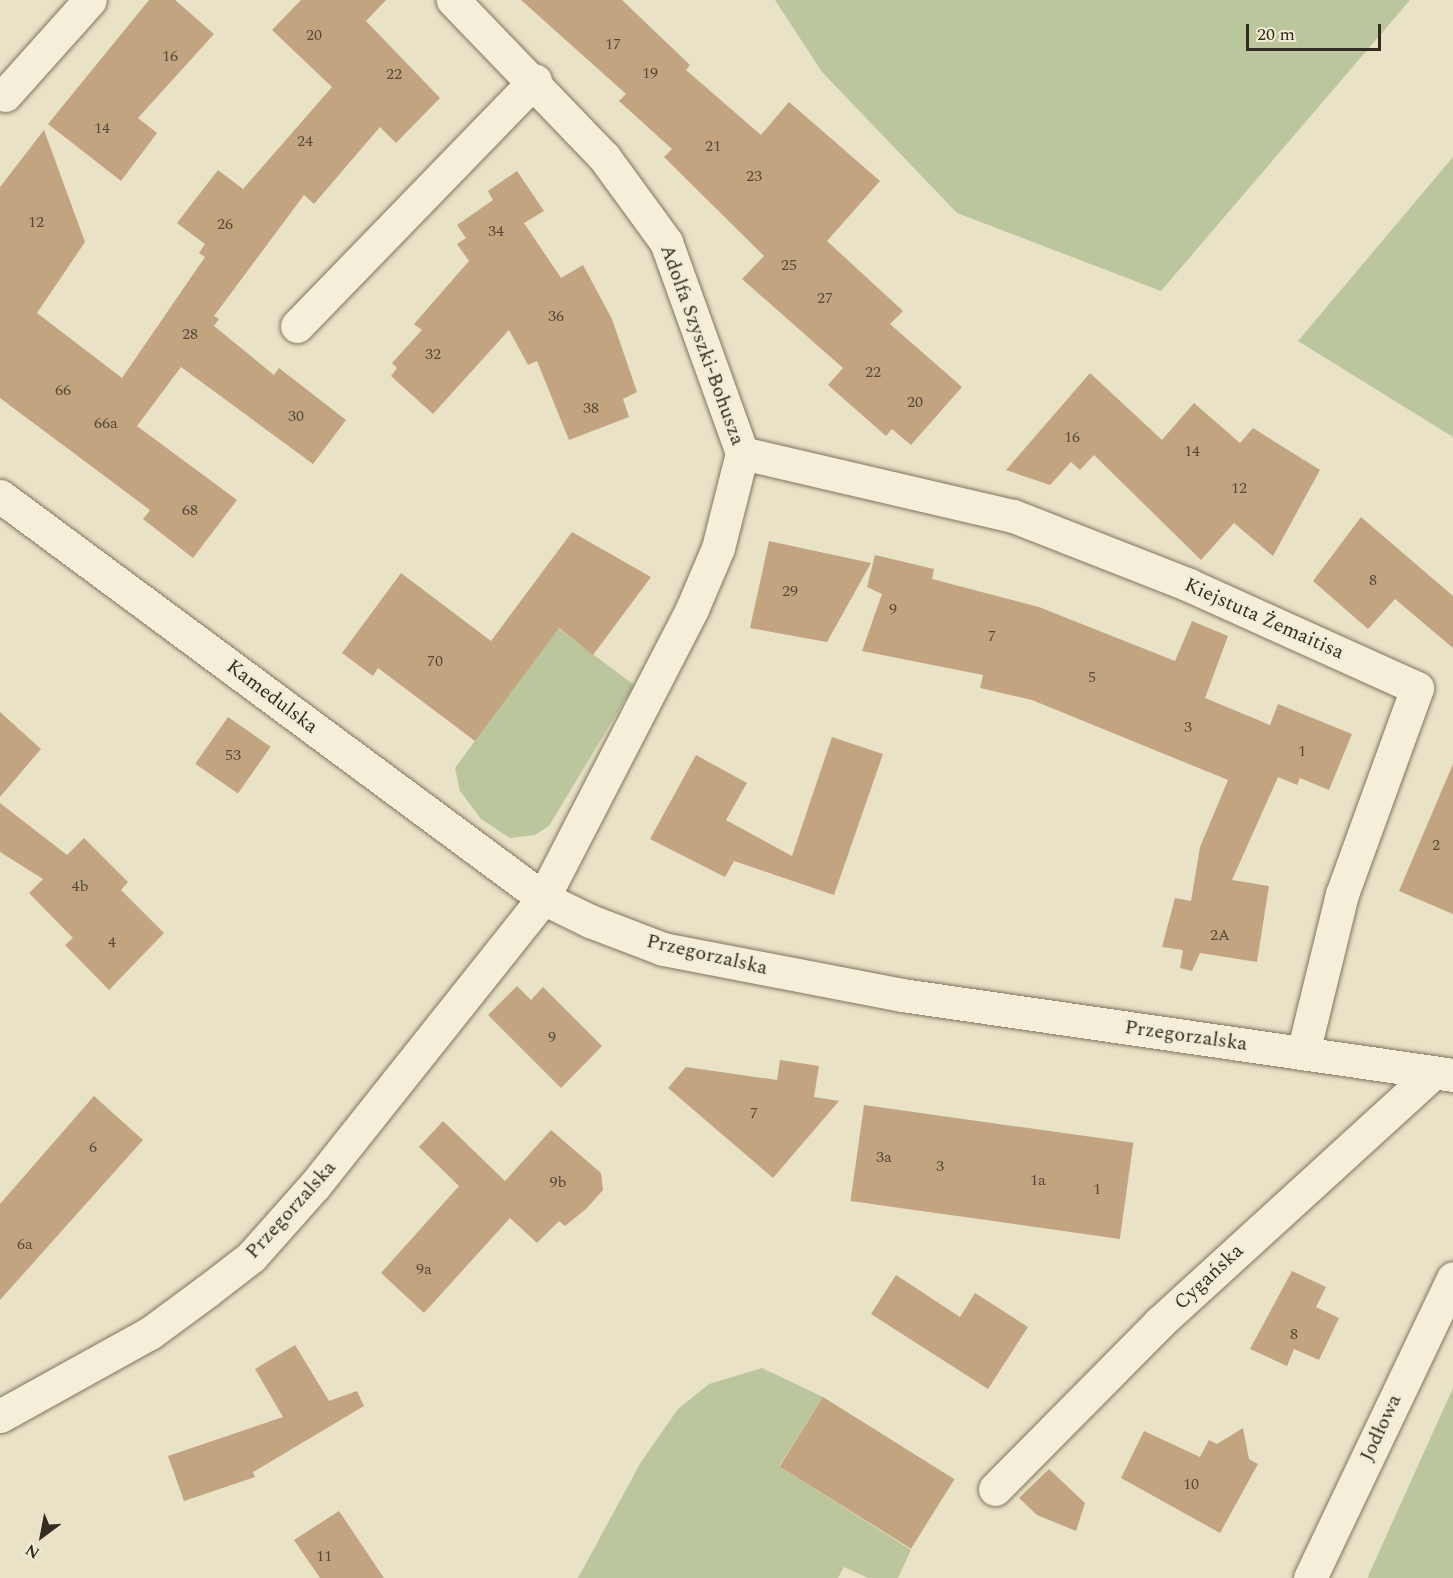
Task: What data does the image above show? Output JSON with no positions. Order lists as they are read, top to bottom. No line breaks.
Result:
{"streets":{"street":["Adolfa Szyszki-Bohusza","Kiejstuta Żemaitisa","Kamedulska","Przegorzalska","Cygańska","Jodłowa"]},"crossings":[["Adolfa Szyszki-Bohusza","Kiejstuta Żemaitisa"],["Adolfa Szyszki-Bohusza","Kamedulska"],["Adolfa Szyszki-Bohusza","Przegorzalska"],["Kiejstuta Żemaitisa","Przegorzalska"],["Kamedulska","Przegorzalska"],["Przegorzalska","Cygańska"]],"house_numbers":["20","17","16","19","22","14","24","21","23","12","26","34","25","27","36","28","32","22","66","20","38","30","66a","16","14","12","68","8","29","9","7","70","5","3","1","53","2","4b","2A","4","9","7","6","3a","3","1a","9b","1","6a","9a","8","10","11"],"scale_bar":"20 m","north":"bottom left"}
